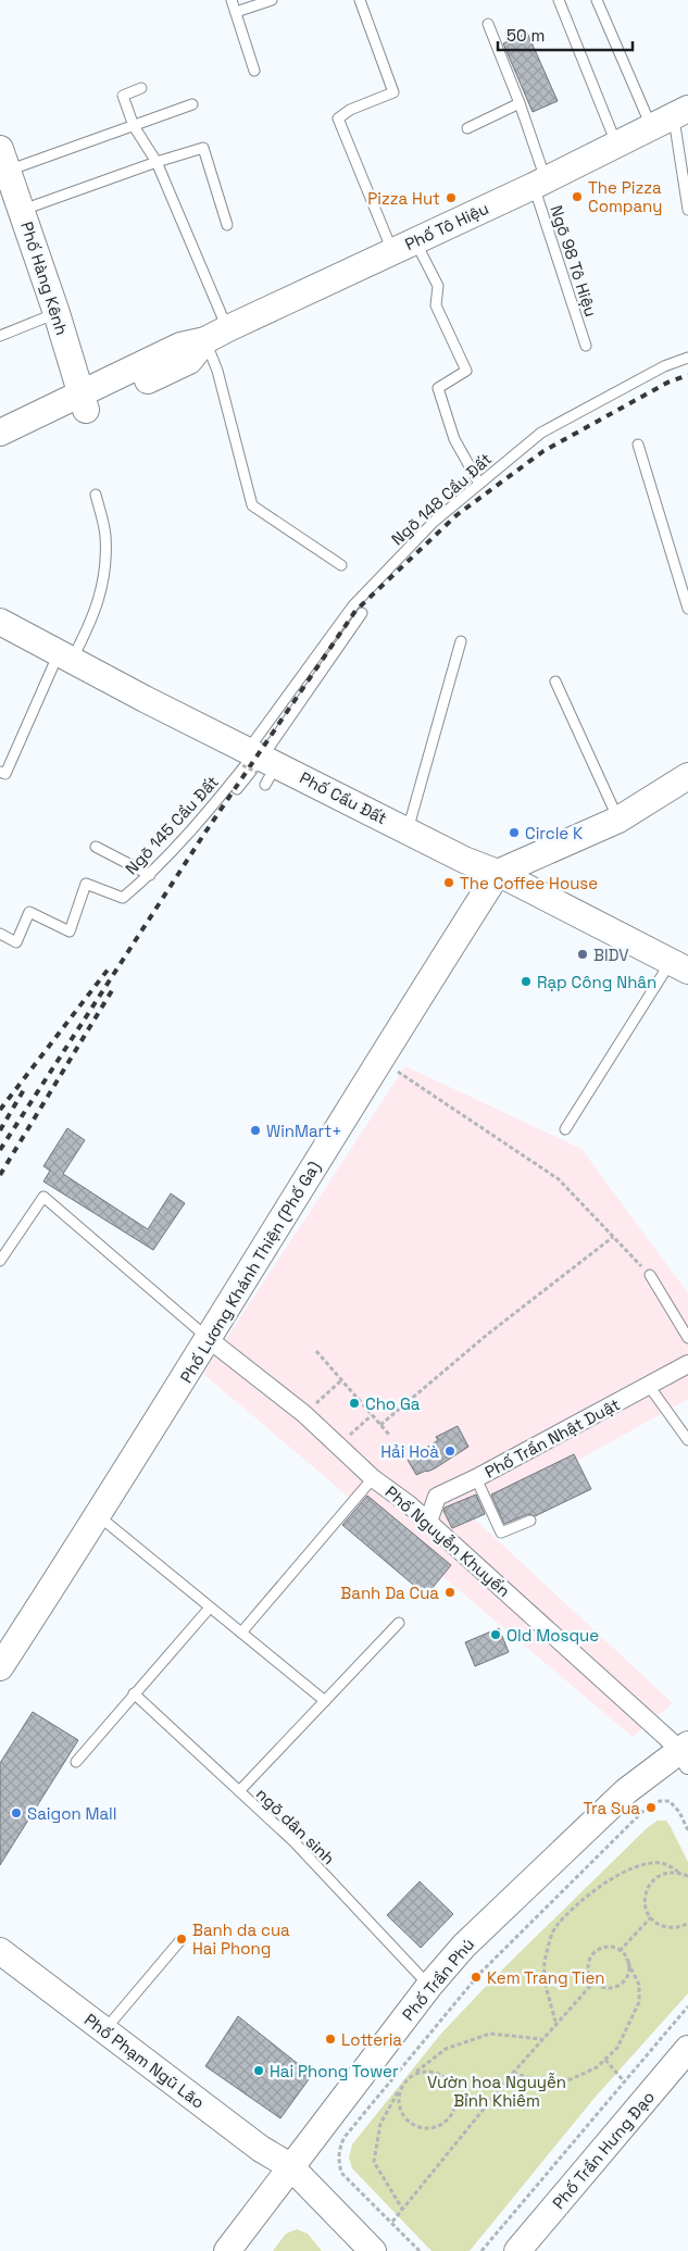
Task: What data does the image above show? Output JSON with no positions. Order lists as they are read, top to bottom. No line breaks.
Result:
{"streets":{"main road":["Phố Tô Hiệu","Phố Hàng Kênh","Phố Cầu Đất","Phố Lương Khánh Thiện (Phố Ga)","Phố Trần Phú","Phố Phạm Ngũ Lão","Phố Trần Hưng Đạo"],"street":["Phố Trần Nhật Duật","Phố Nguyễn Khuyến"],"lane":["Ngõ 98 Tô Hiệu","Ngõ 148 Cầu Đất","Ngõ 145 Cầu Đất","ngõ dân sinh"]},"crossings":[["Phố Tô Hiệu","Ngõ 98 Tô Hiệu"],["Phố Tô Hiệu","Phố Hàng Kênh"],["Ngõ 148 Cầu Đất","Phố Cầu Đất"],["Ngõ 148 Cầu Đất","Ngõ 145 Cầu Đất"],["Phố Cầu Đất","Ngõ 145 Cầu Đất"],["Phố Cầu Đất","Phố Lương Khánh Thiện (Phố Ga)"],["Phố Lương Khánh Thiện (Phố Ga)","Phố Nguyễn Khuyến"],["Phố Trần Nhật Duật","Phố Nguyễn Khuyến"],["Phố Nguyễn Khuyến","Phố Trần Phú"],["ngõ dân sinh","Phố Trần Phú"],["Phố Trần Phú","Phố Phạm Ngũ Lão"]],"parks":["Vườn hoa Nguyễn Bỉnh Khiêm"],"places":["The Pizza Company","Pizza Hut","Circle K","The Coffee House","BIDV","Rạp Công Nhân","WinMart+","Cho Ga","Hải Hoà","Banh Da Cua","Old Mosque","Tra Sua","Saigon Mall","Banh da cua Hai Phong","Kem Trang Tien","Lotteria","Hai Phong Tower"],"scale_bar":"50 m"}
